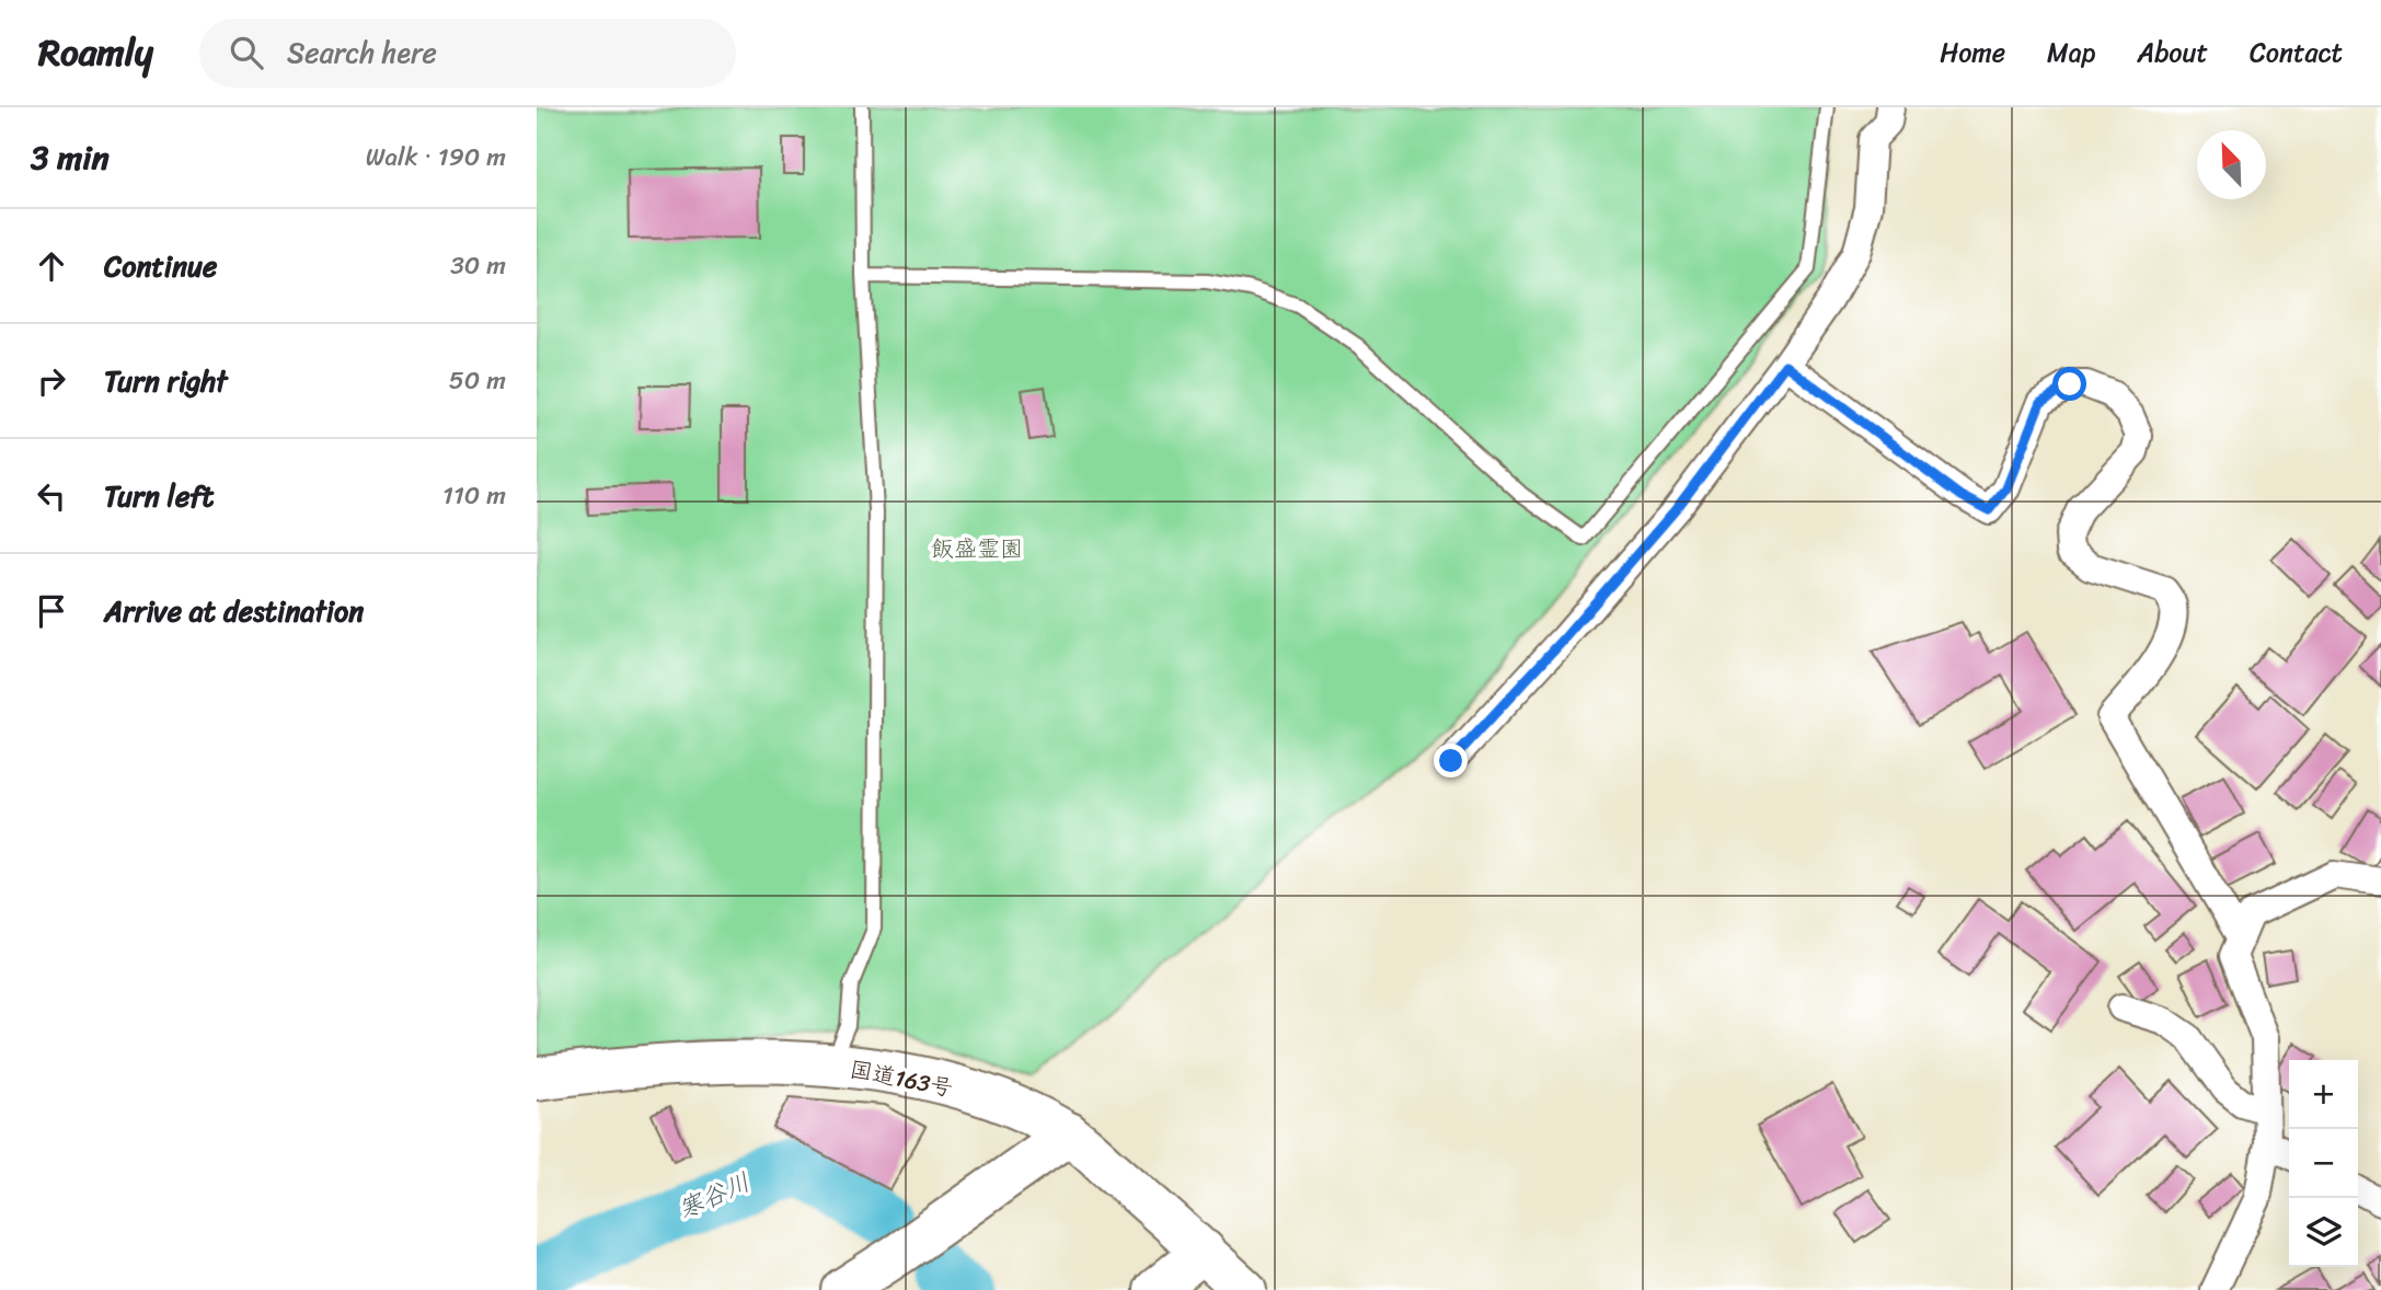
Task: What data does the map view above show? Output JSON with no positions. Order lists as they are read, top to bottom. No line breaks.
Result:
{"streets":{"highway":["国道163号"]},"water":["寒谷川"],"parks":["飯盛霊園"],"north":"top left","page":{"header":"Roamly","search":"Search here","nav":["Home","Map","About","Contact"],"heading":["3 min","Walk · 190 m"],"list":[["Continue","30 m"],["Turn right","50 m"],["Turn left","110 m"],"Arrive at destination"],"map_buttons":["+","−"]}}
